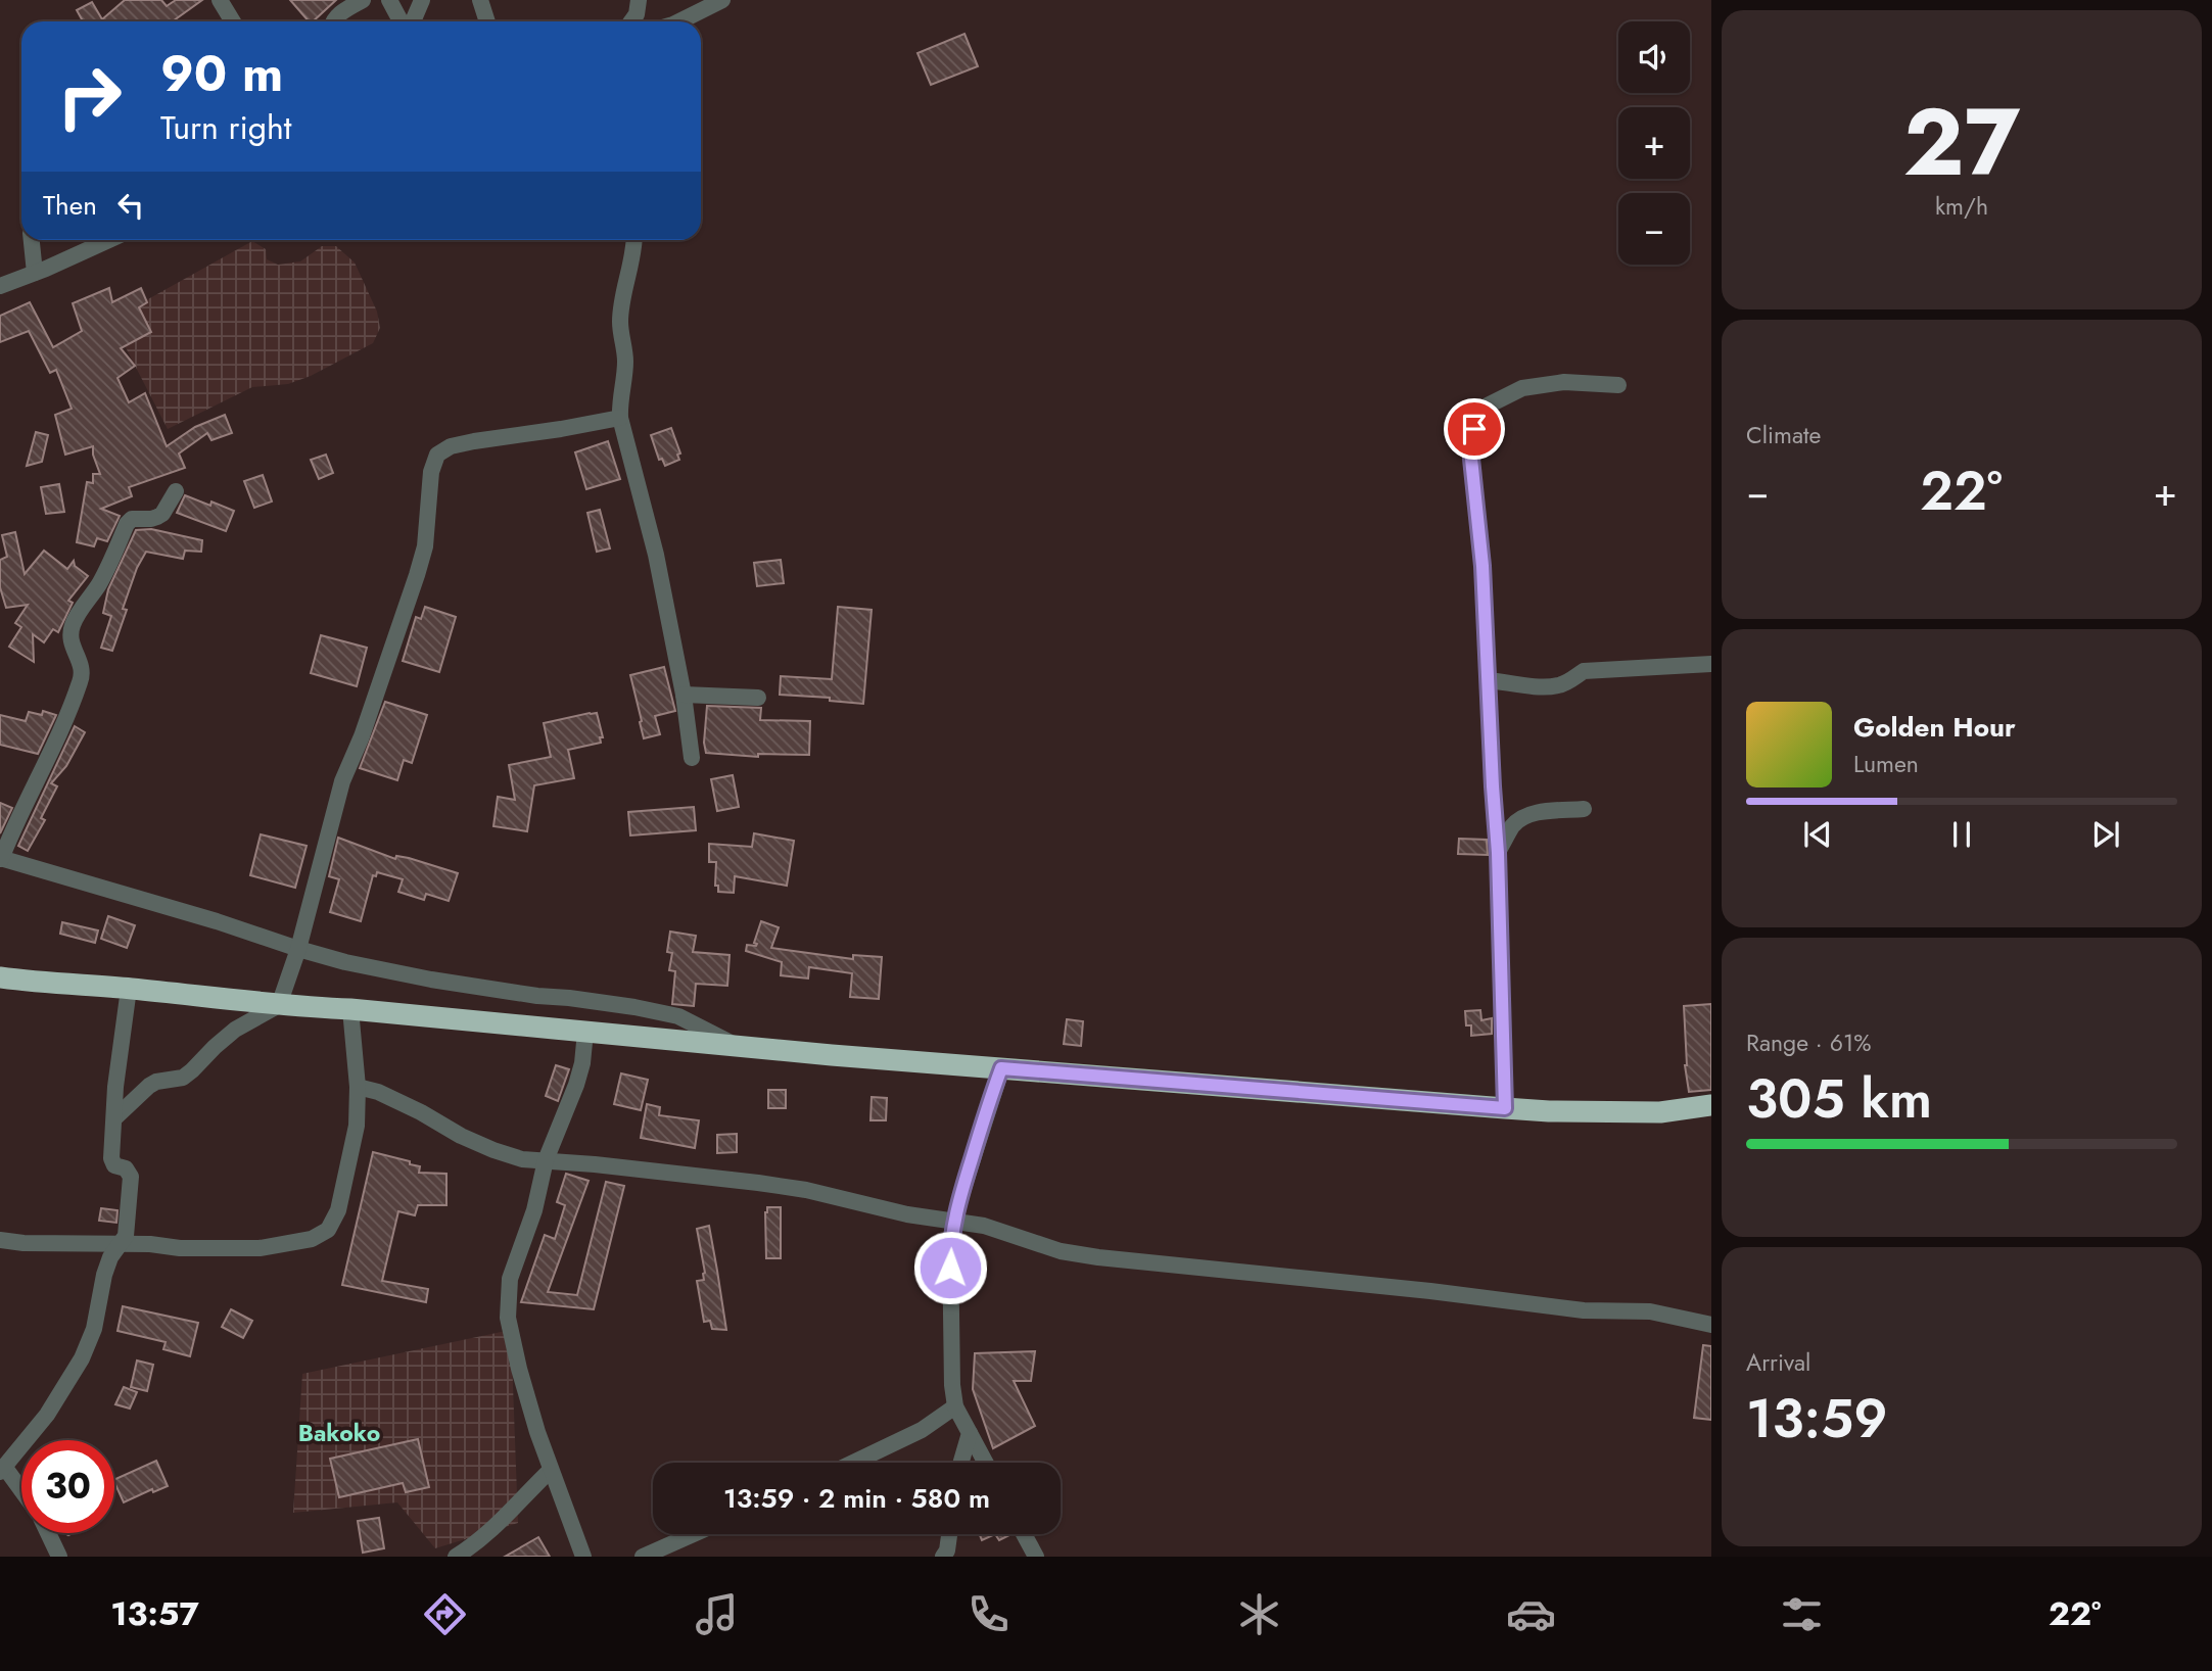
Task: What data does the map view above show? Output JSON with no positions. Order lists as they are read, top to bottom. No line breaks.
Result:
{"districts":["Bakoko"],"page":{"tile":[["27","km/h"],"Climate",["Range · 61%","305 km"],["Arrival","13:59"]],"map_buttons":["+","−"],"turn":["90 m","Turn right"],"then":"Then","heat":["−","22°","+"],"song":["Golden Hour","Lumen"],"limit":"30","trip":"13:59 · 2 min · 580 m","tabs":["13:57","22°"]}}
